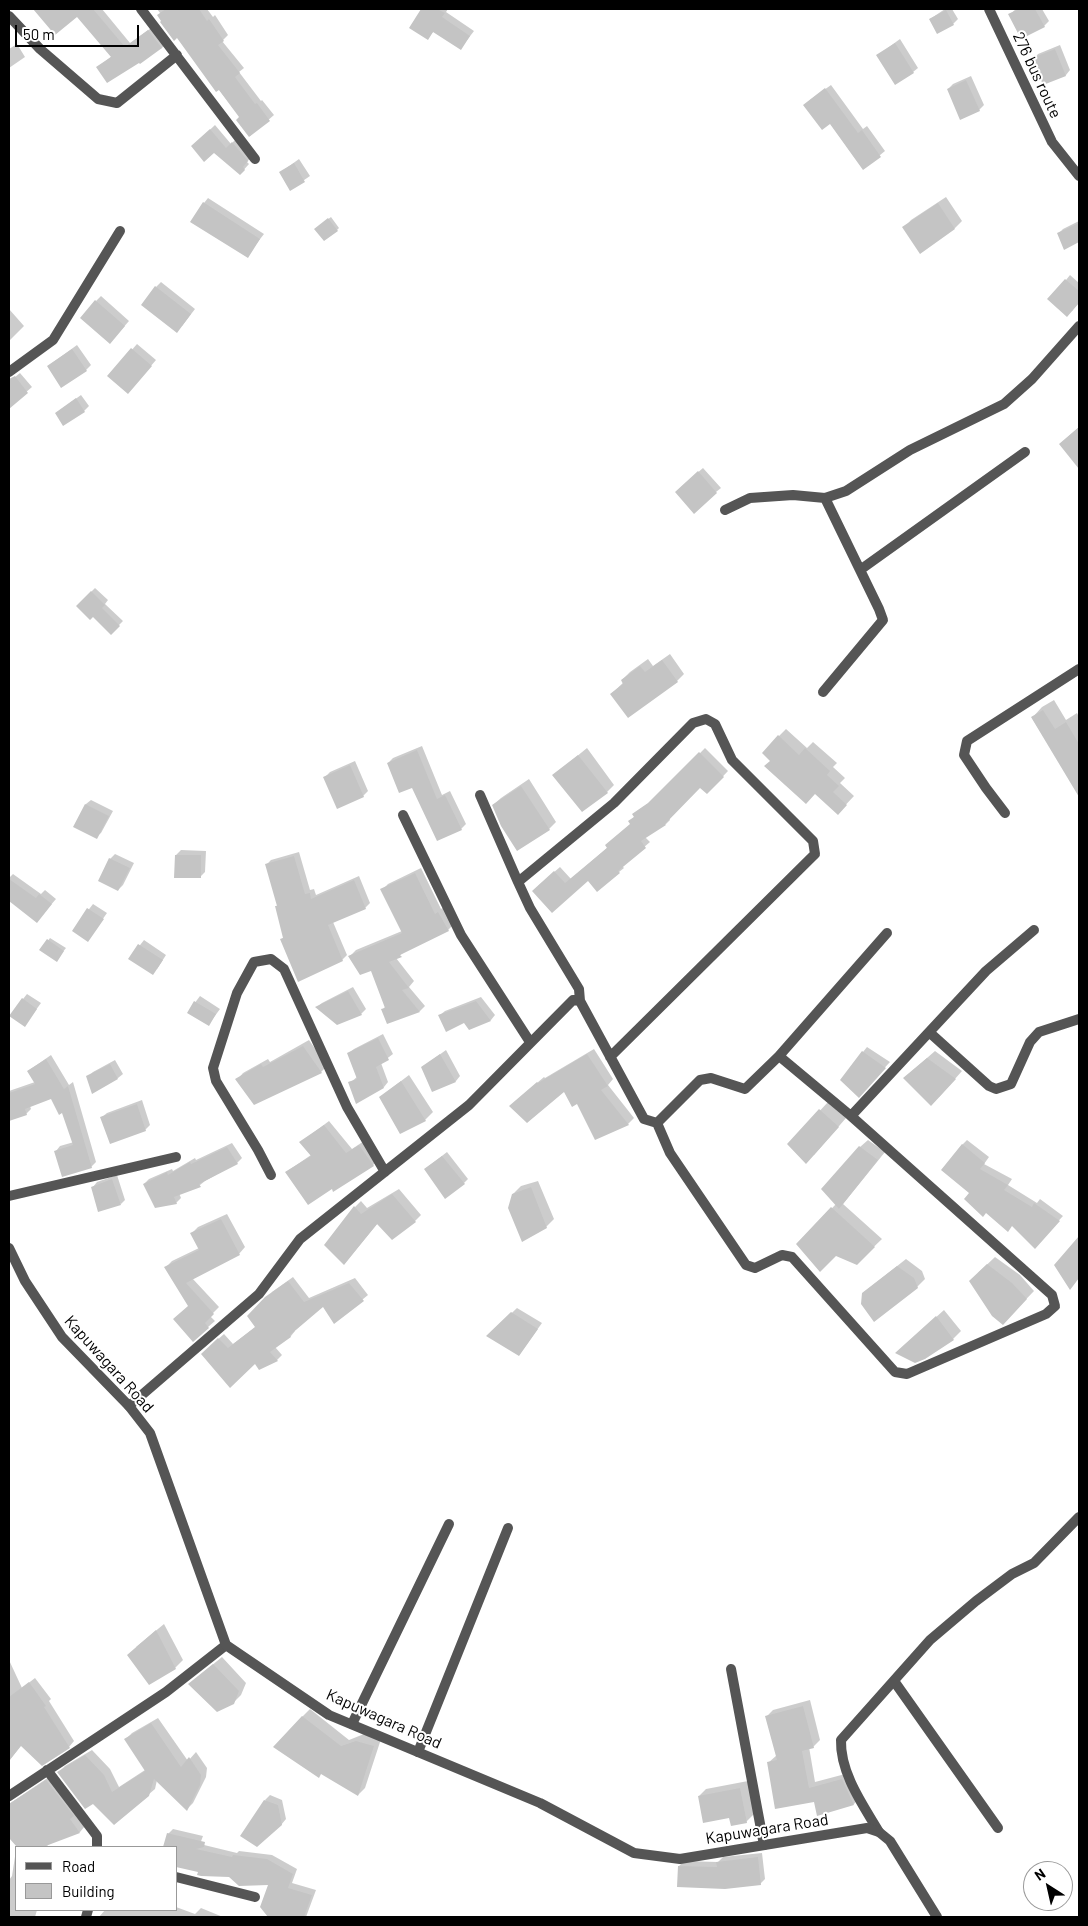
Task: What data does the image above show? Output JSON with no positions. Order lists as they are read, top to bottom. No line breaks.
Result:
{"streets":{"street":["276 bus route","Kapuwagara Road"]},"legend":["Road","Building"],"scale_bar":"50 m","north":"top left"}
